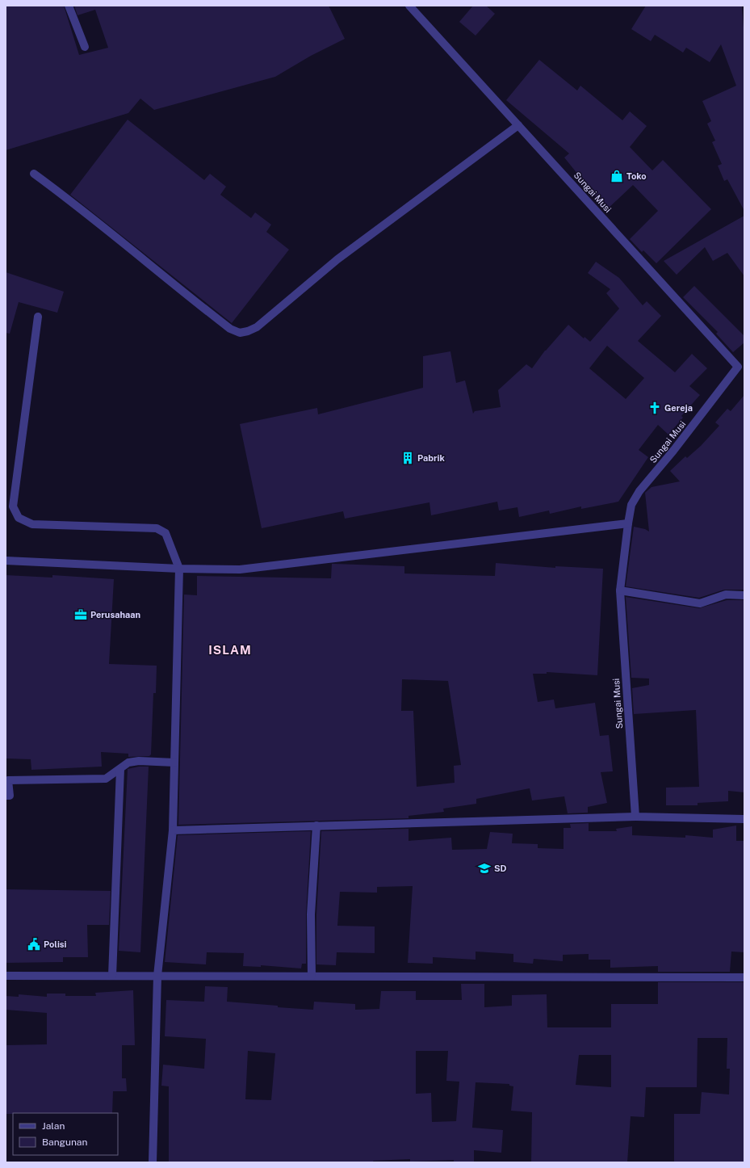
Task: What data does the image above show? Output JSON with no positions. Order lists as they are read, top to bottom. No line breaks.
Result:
{"streets":{"street":["Sungai Musi"]},"districts":["ISLAM"],"places":{"shop":["Toko"],"church":["Gereja"],"building":["Pabrik"],"office":["Perusahaan"],"school or university":["SD"],"public building":["Polisi"]},"legend":["Jalan","Bangunan"]}
